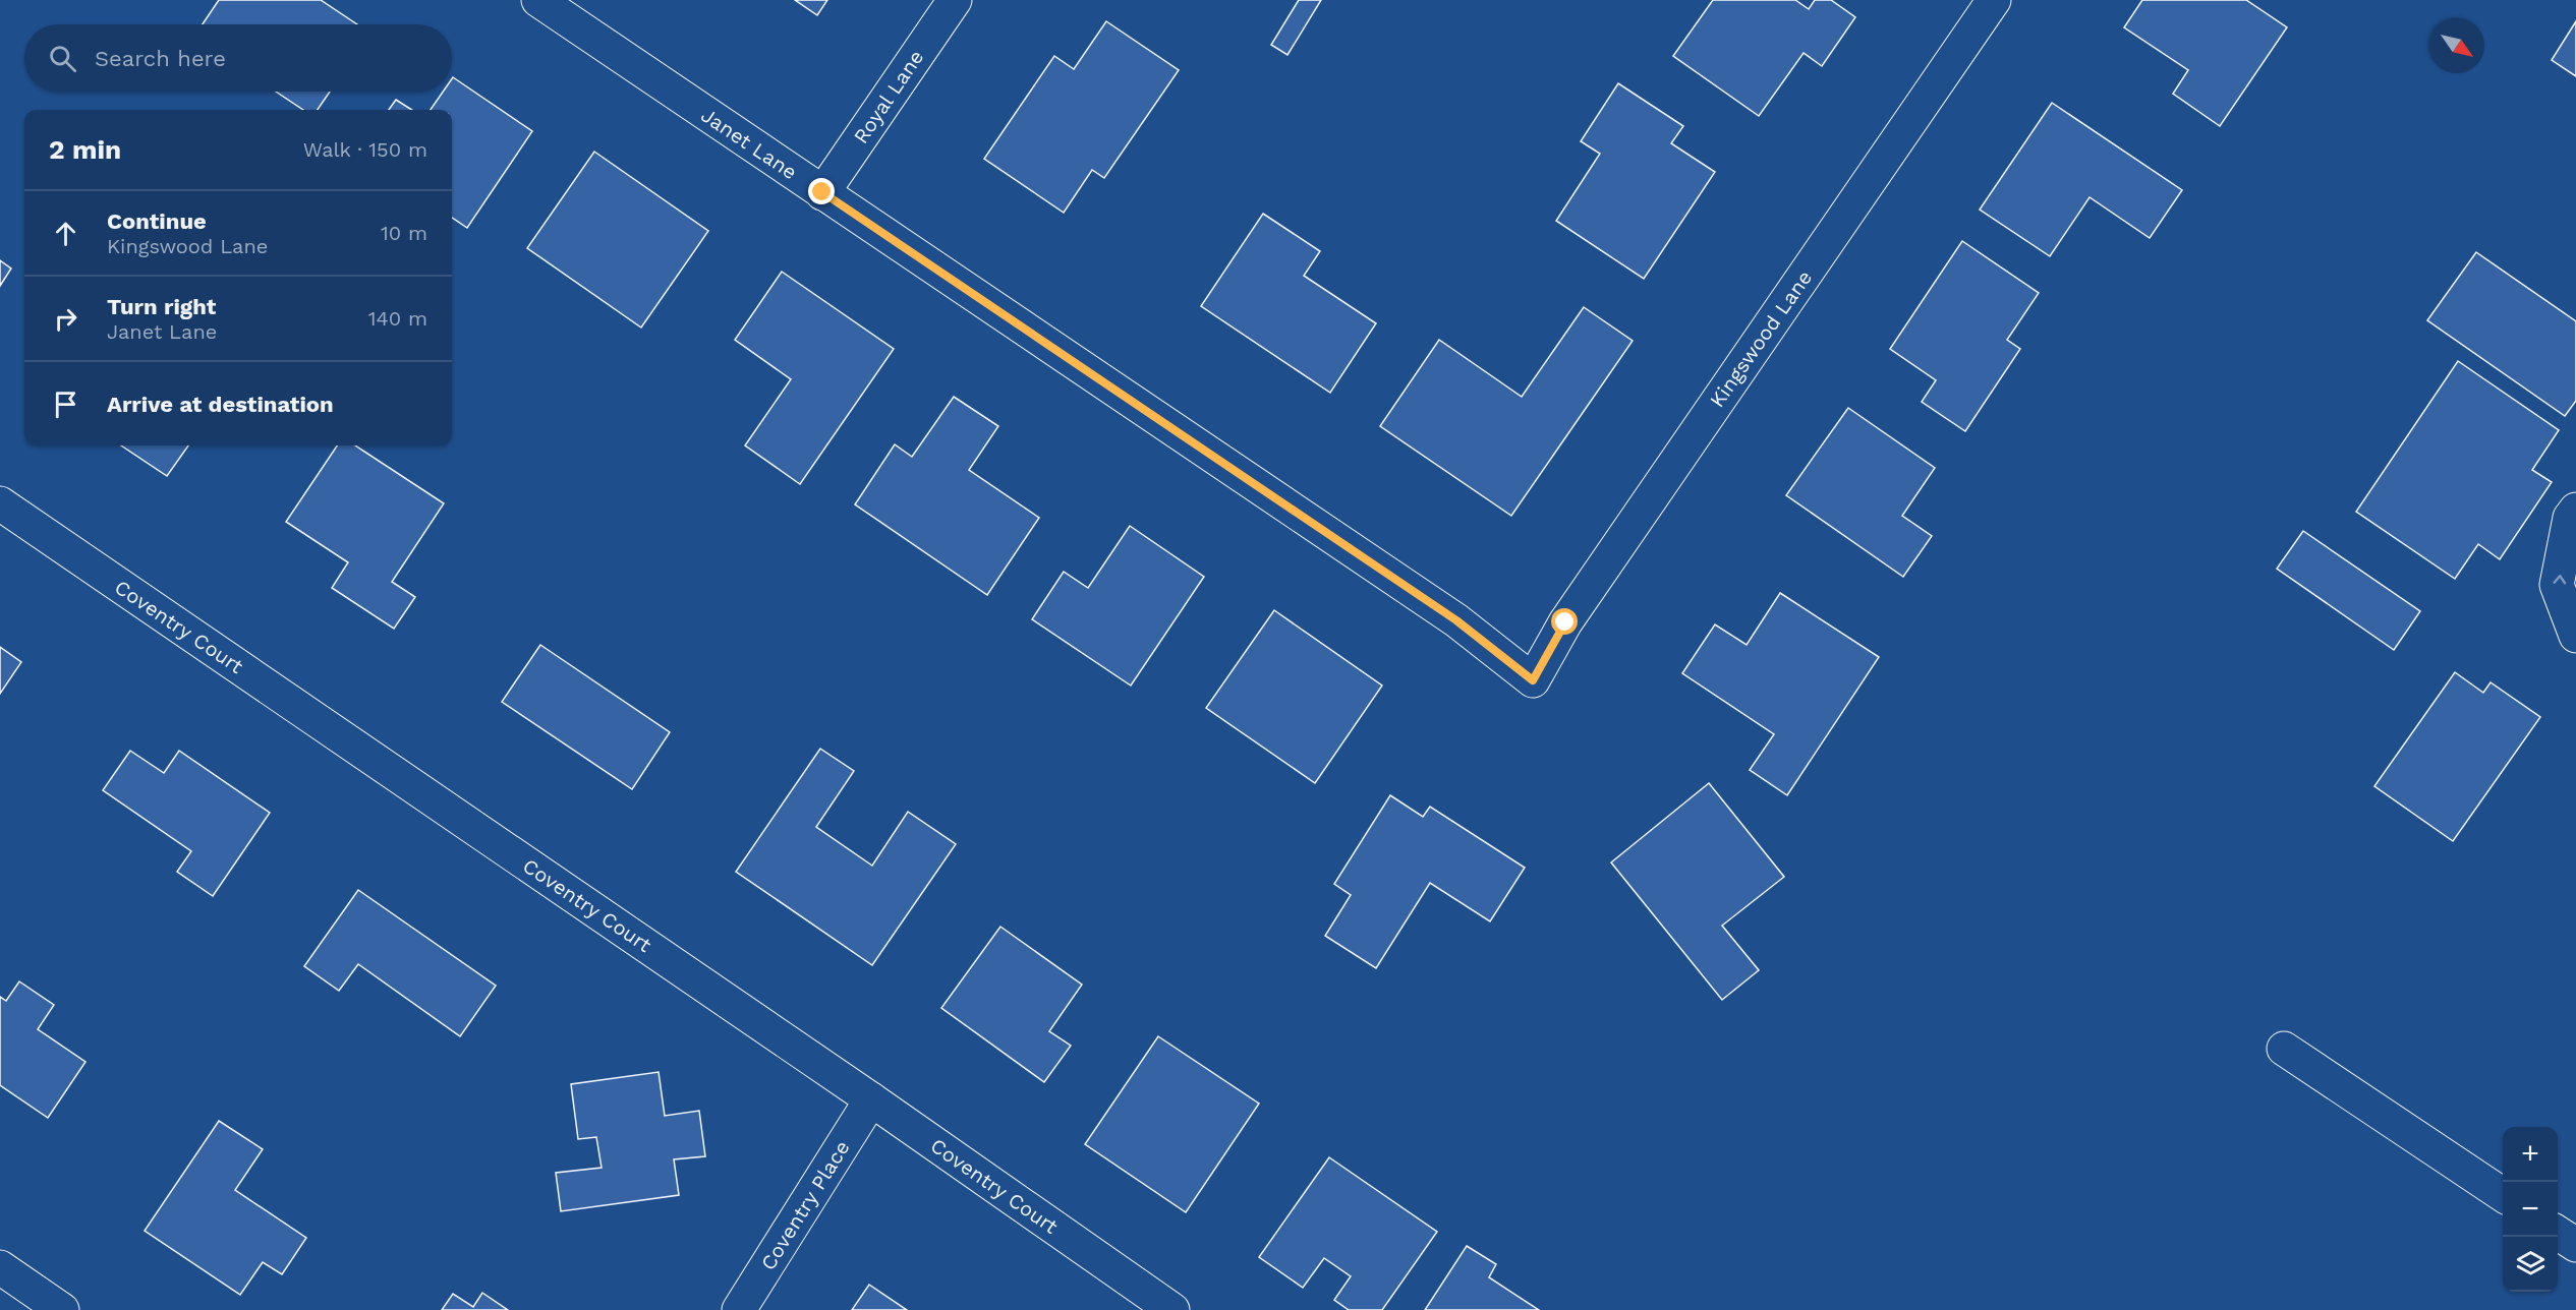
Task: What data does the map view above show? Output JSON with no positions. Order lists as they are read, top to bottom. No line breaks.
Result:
{"streets":{"street":["Royal Lane","Janet Lane","Kingswood Lane","Coventry Court","Coventry Place"]},"crossings":[["Royal Lane","Janet Lane"],["Janet Lane","Kingswood Lane"],["Coventry Court","Coventry Place"]],"north":"bottom right","page":{"search":"Search here","heading":["2 min","Walk · 150 m"],"list":[["Continue","Kingswood Lane","10 m"],["Turn right","Janet Lane","140 m"],"Arrive at destination"],"map_buttons":["+","−"]}}
